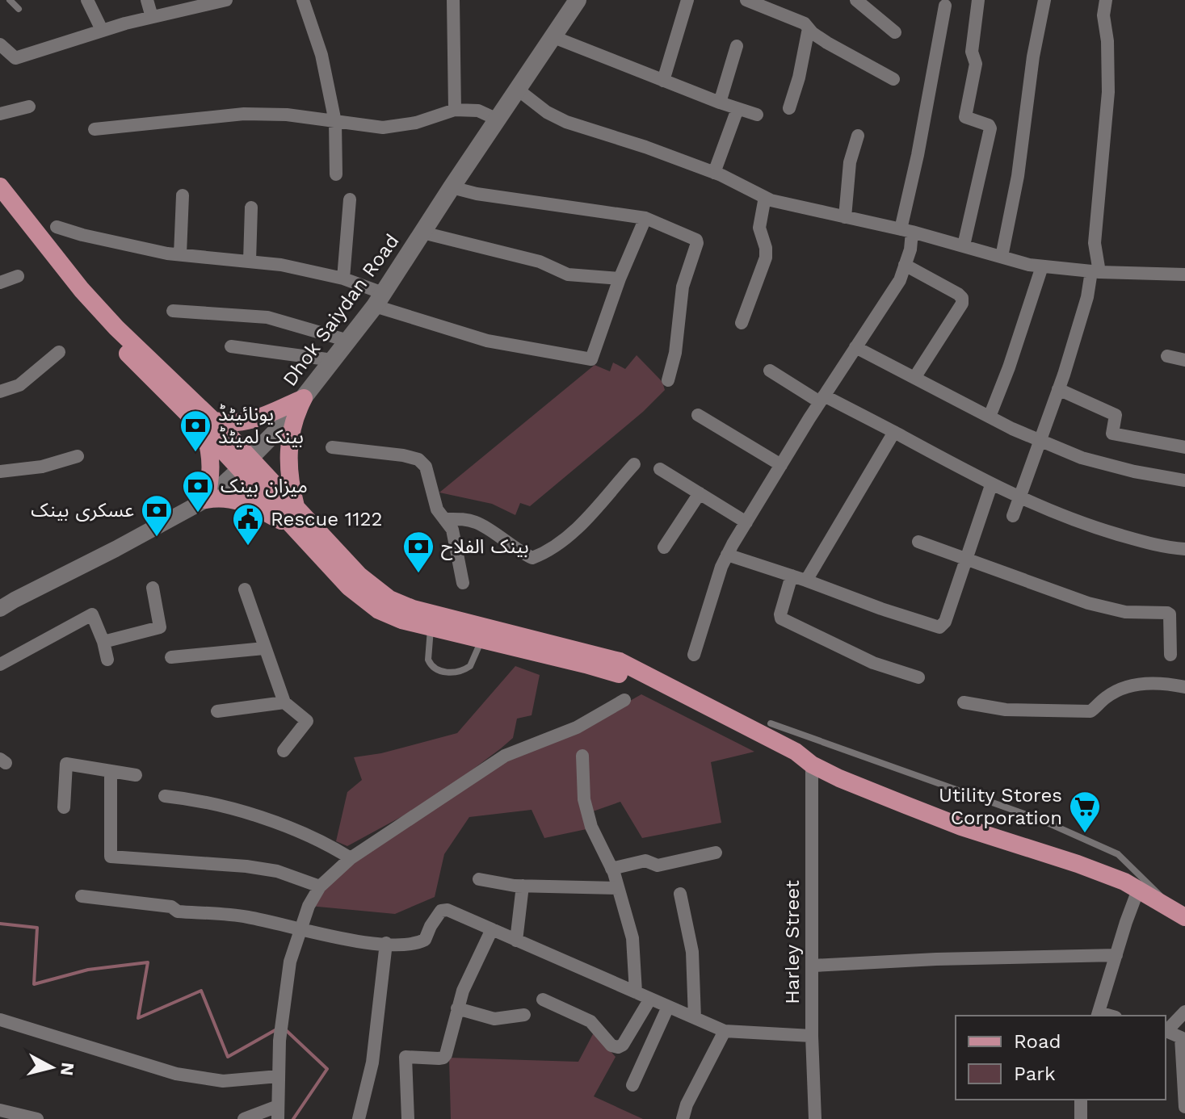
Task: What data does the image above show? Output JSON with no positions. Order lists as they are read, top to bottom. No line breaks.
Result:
{"streets":{"main road":["Dhok Saiydan Road"],"street":["Harley Street"]},"places":{"bank":["یونائیٹڈ بینک لمیٹڈ","میزان بینک","عسکری بینک","بینک الفلاح"],"public building":["Rescue 1122"],"supermarket":["Utility Stores Corporation"]},"legend":["Road","Park"],"north":"right"}
